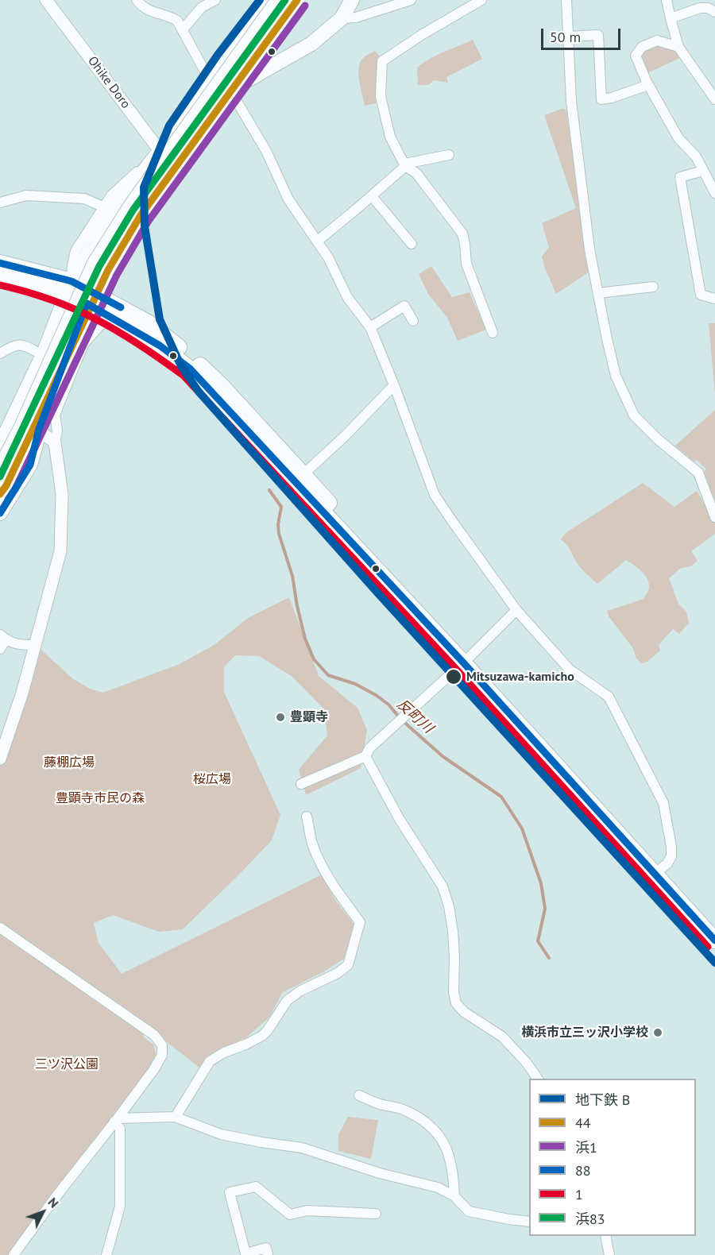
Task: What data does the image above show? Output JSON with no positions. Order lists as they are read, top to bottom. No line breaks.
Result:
{"streets":{"street":["Ohike Doro"]},"water":["反町川"],"parks":["藤棚広場","桜広場","豊顕寺市民の森","三ツ沢公園"],"places":["Mitsuzawa-kamicho","豊顕寺","横浜市立三ッ沢小学校"],"lines":["metro line B","transit line 44","transit line 浜83","transit line 浜1","transit line 88","transit line 1"],"legend":["地下鉄 B","44","浜1","88","1","浜83"],"scale_bar":"50 m","north":"top right"}
